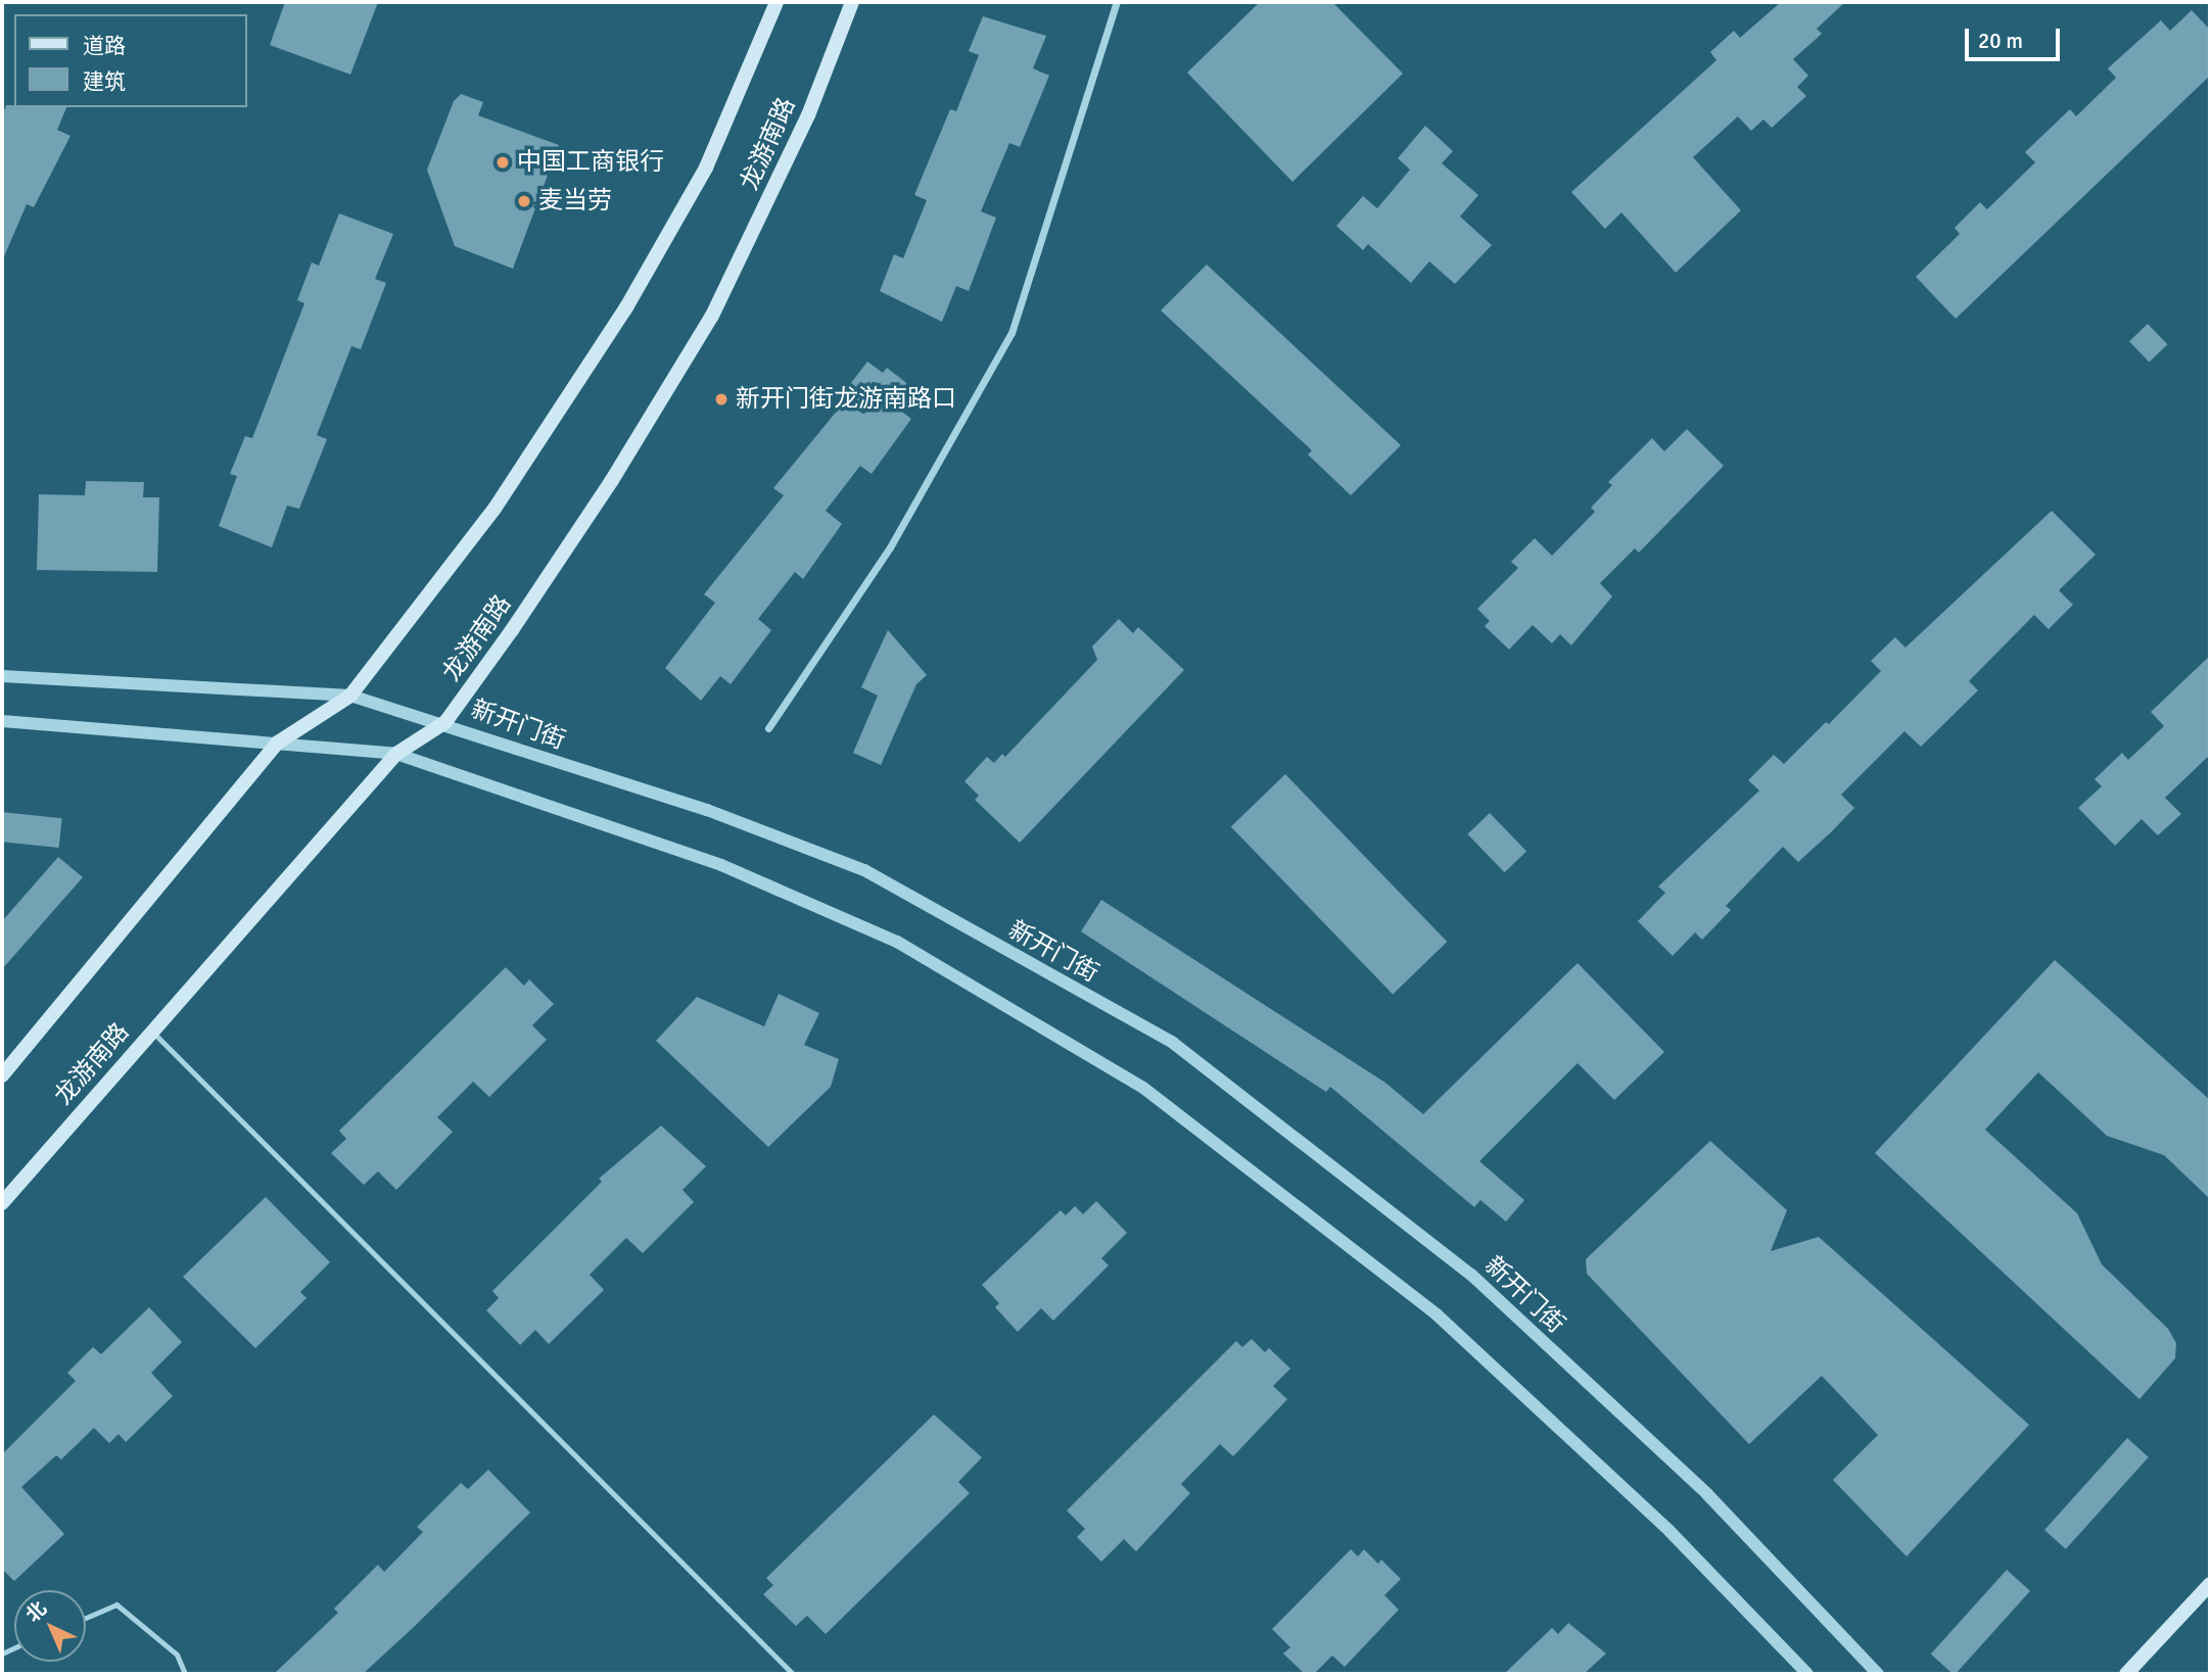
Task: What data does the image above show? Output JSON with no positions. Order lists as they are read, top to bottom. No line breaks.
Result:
{"streets":{"main road":["龙游南路"],"street":["新开门街"]},"crossings":[["龙游南路","新开门街"]],"places":["中国工商银行","麦当劳","新开门街龙游南路口"],"legend":["道路","建筑"],"scale_bar":"20 m","north":"top left"}
